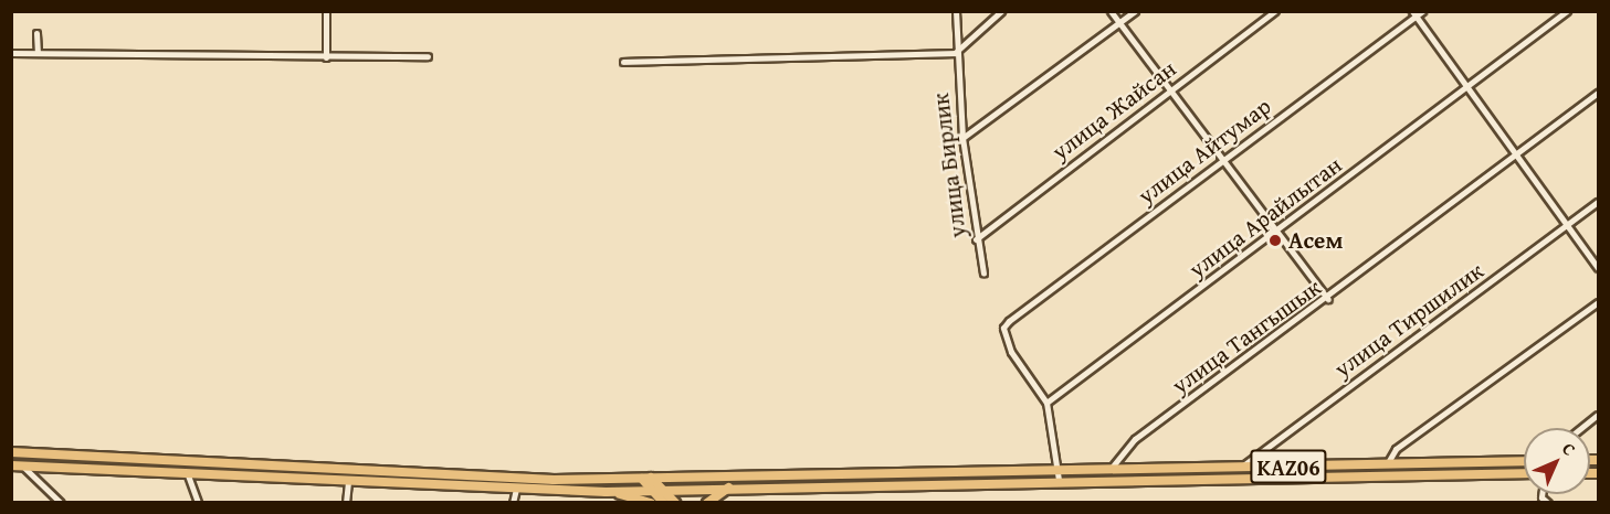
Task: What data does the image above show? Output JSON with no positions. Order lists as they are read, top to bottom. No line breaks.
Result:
{"streets":{"highway":["KАZ06"],"street":["улица Жайсан","улица Айтумар","улица Бирлик","улица Арайлытан","улица Тиршилик","улица Тангышык"]},"crossings":[["улица Жайсан","улица Бирлик"],["улица Айтумар","улица Арайлытан"],["улица Тиршилик","KАZ06"],["улица Тангышык","KАZ06"]],"places":["Асем"],"north":"top right"}
